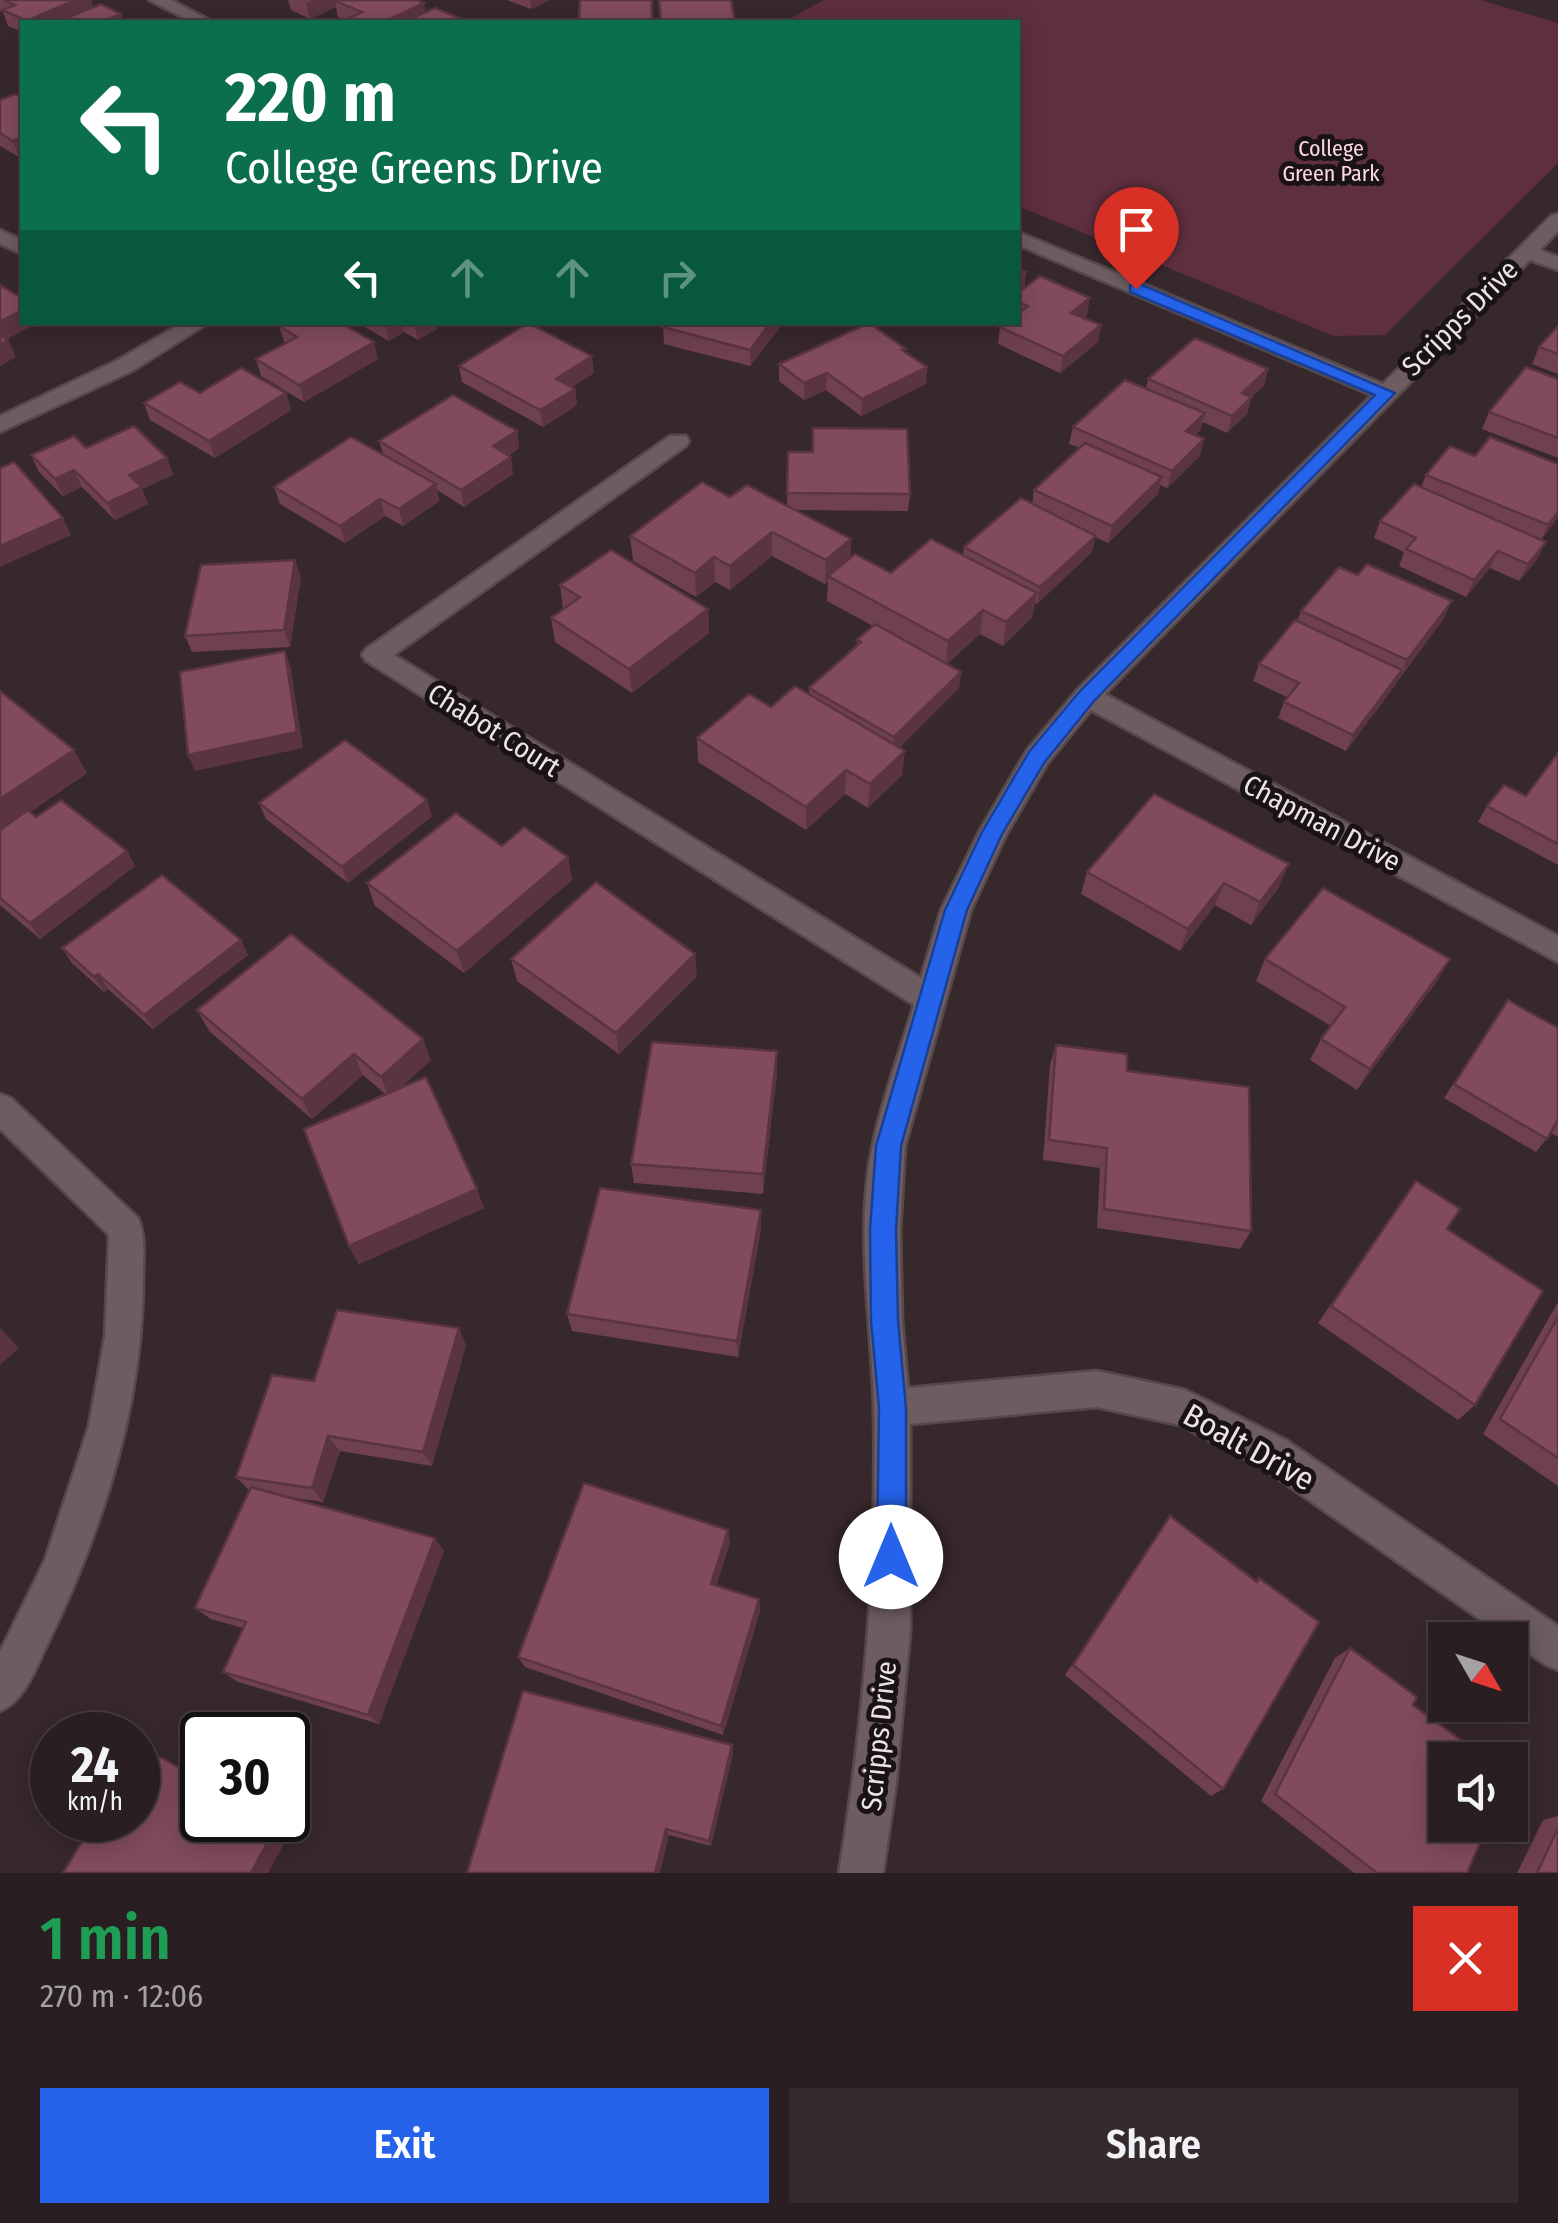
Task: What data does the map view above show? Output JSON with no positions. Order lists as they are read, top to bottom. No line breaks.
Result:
{"streets":{"street":["Scripps Drive","Chabot Court","Chapman Drive","Boalt Drive"]},"crossings":[["Scripps Drive","Chabot Court"],["Scripps Drive","Chapman Drive"],["Scripps Drive","Boalt Drive"]],"parks":["College Green Park"],"north":"bottom right","page":{"turn":["220 m","College Greens Drive"],"speed":"24 km/h","limit":"30","heading":["1 min","270 m · 12:06"],"buttons":["Exit","Share"]}}
